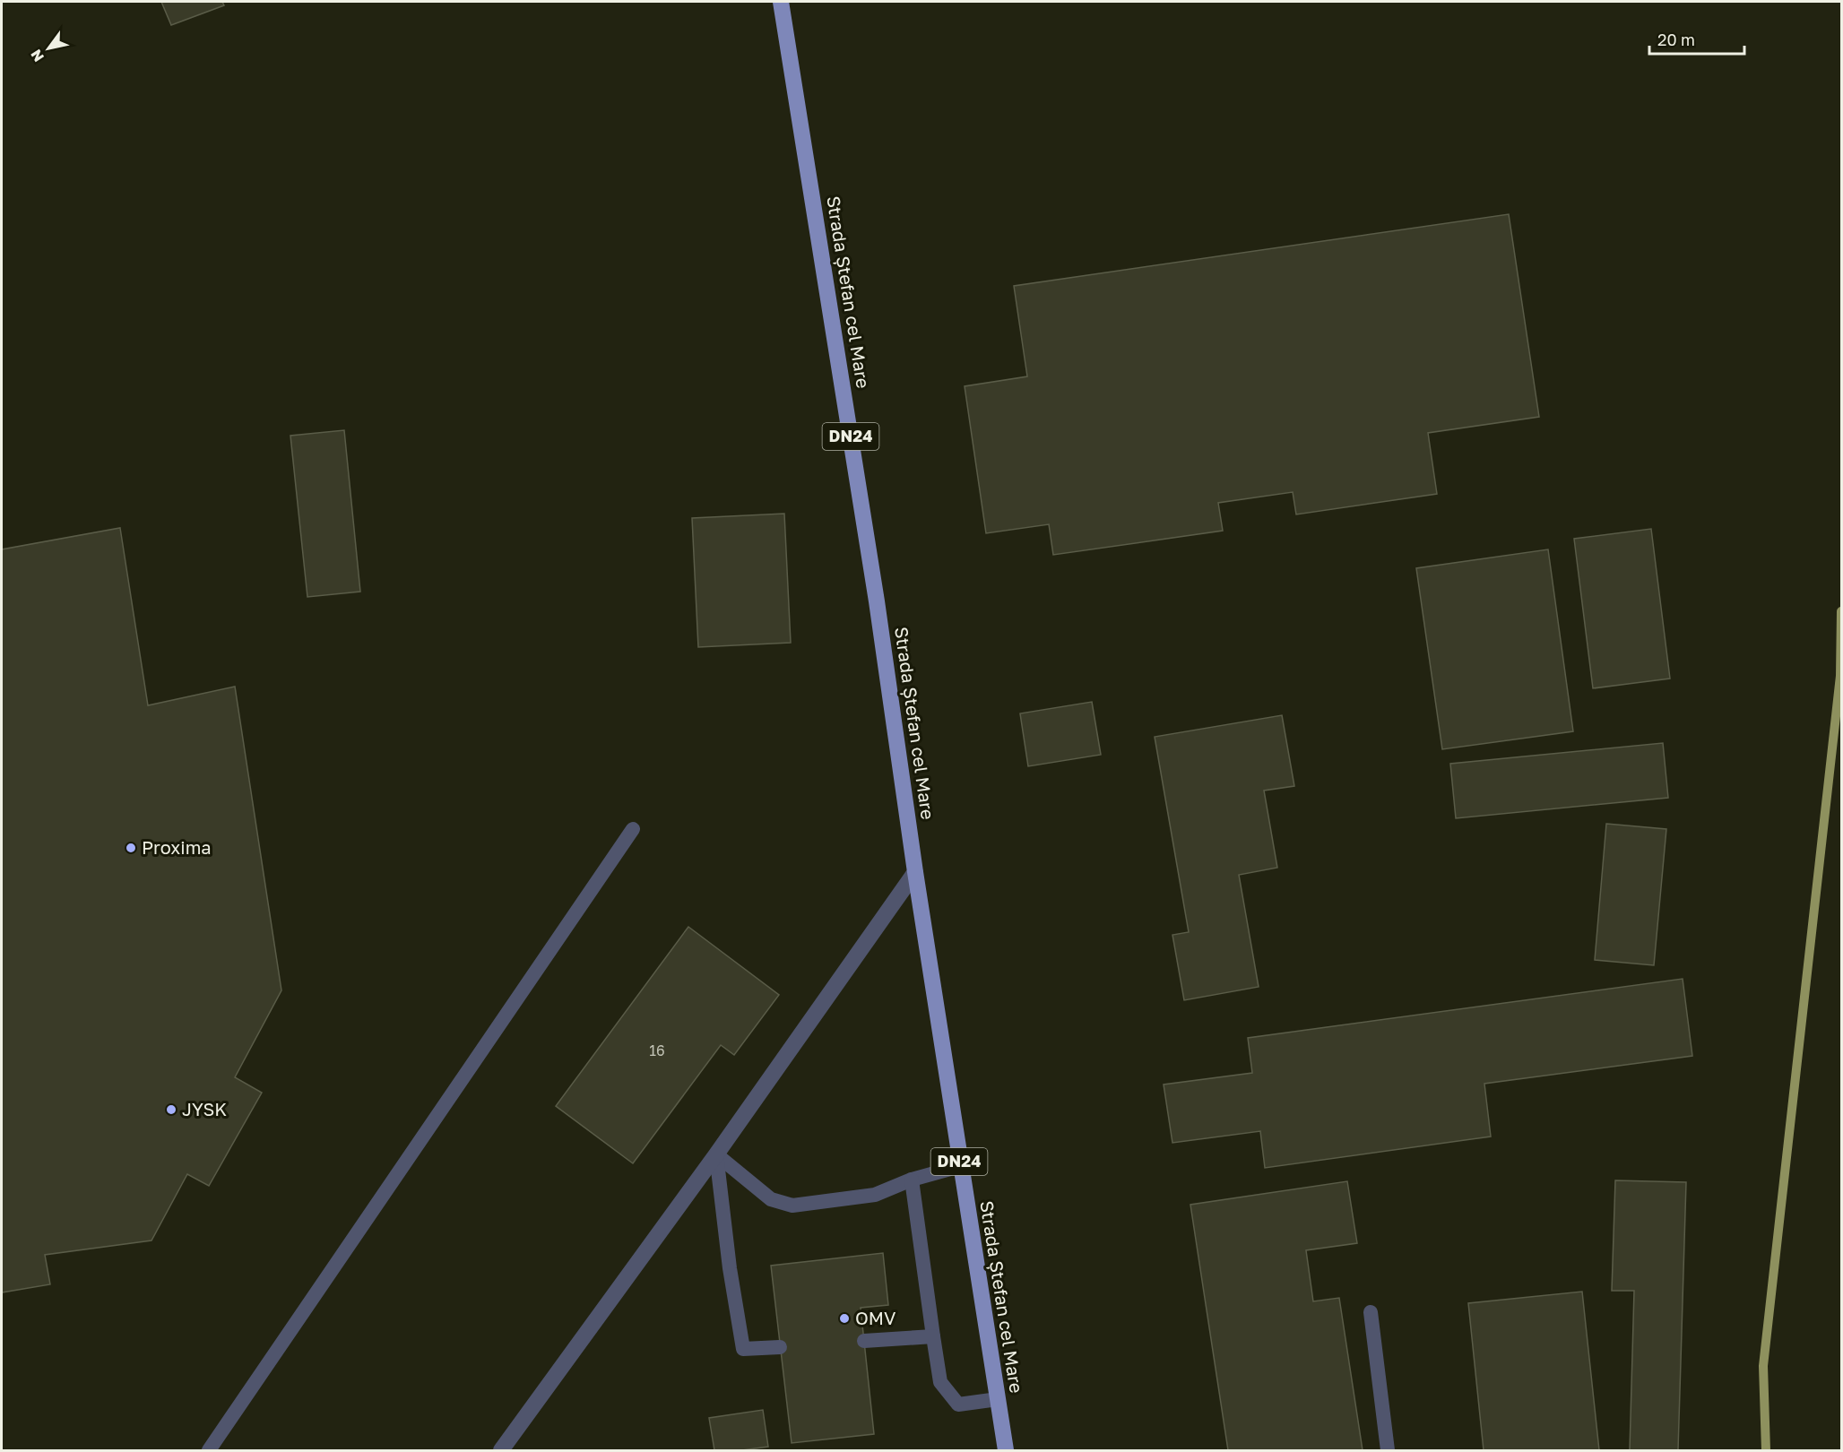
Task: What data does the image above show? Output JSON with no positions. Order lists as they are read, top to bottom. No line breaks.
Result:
{"streets":{"main road":["Strada Ștefan cel Mare","DN24"]},"places":["Proxima","JYSK","OMV"],"house_numbers":["16"],"scale_bar":"20 m","north":"bottom left"}
